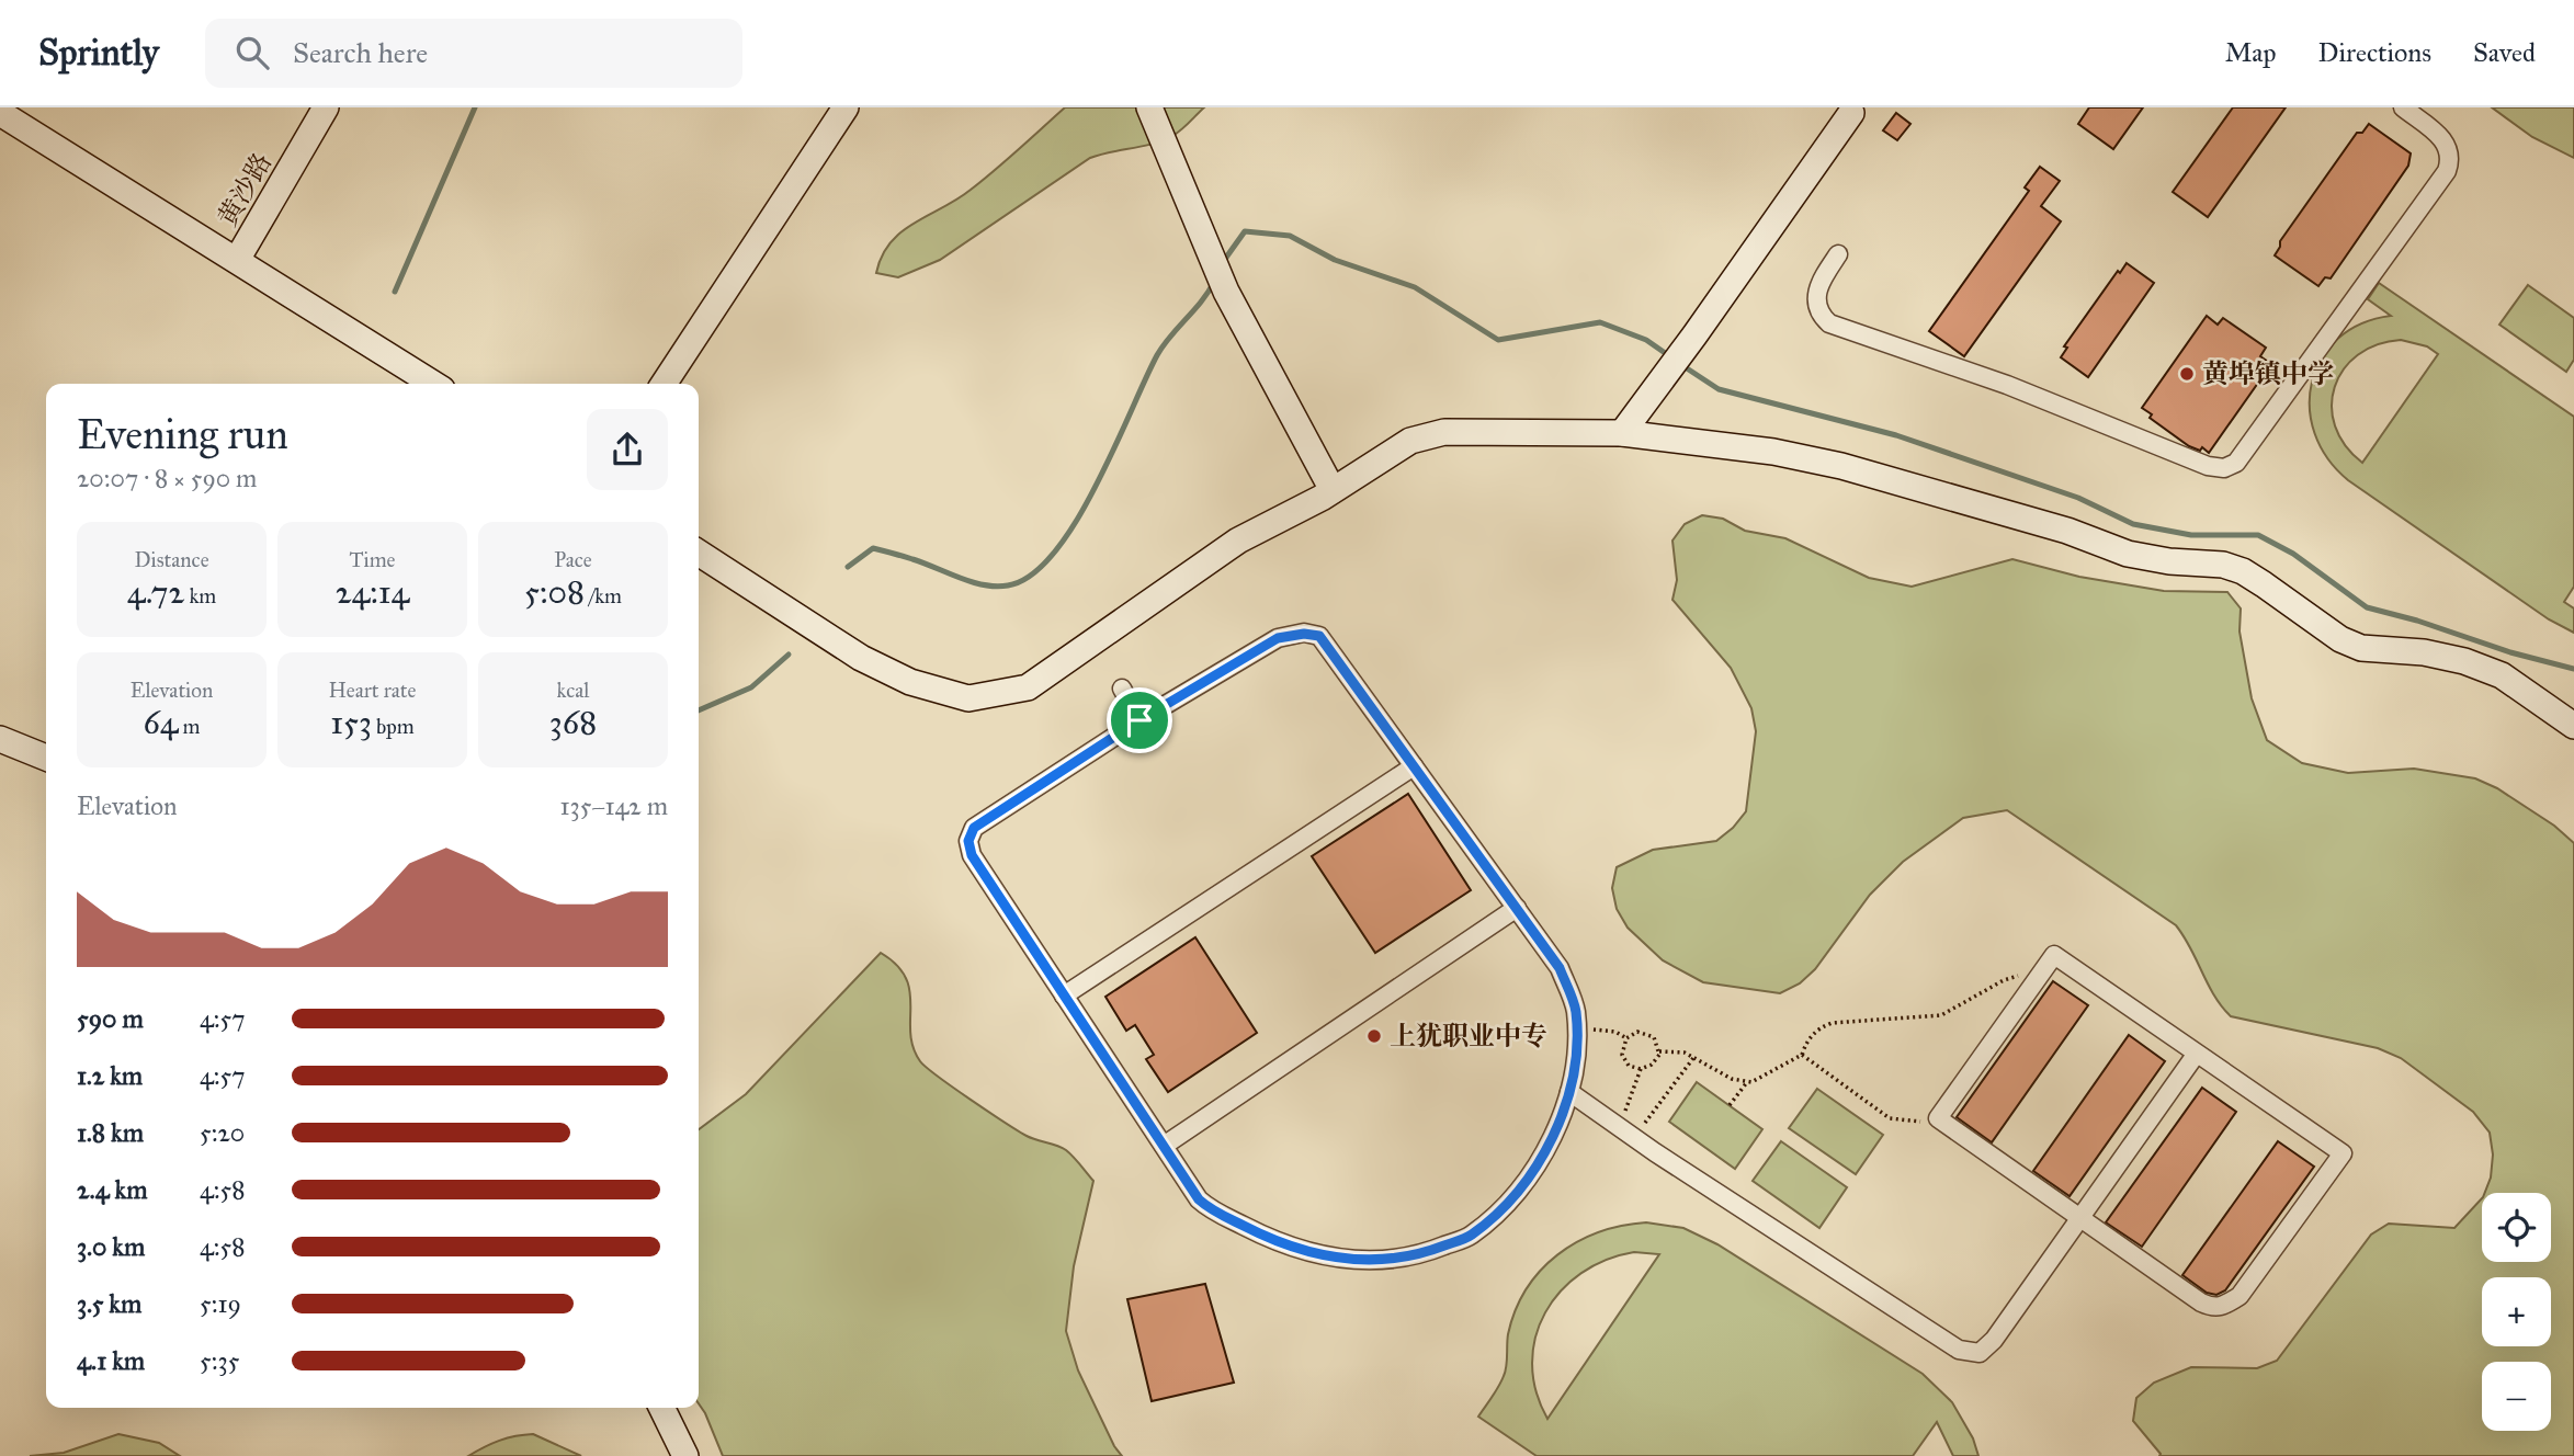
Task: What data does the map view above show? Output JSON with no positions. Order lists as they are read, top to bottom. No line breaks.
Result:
{"streets":{"street":["黄沙路"]},"places":["黄埠镇中学","上犹职业中专"],"page":{"header":"Sprintly","search":"Search here","nav":["Map","Directions","Saved"],"heading":["Evening run","20:07 · 8 × 590 m"],"stats":[["Distance","4.72 km"],["Time","24:14"],["Pace","5:08 /km"],["Elevation","64 m"],["Heart rate","153 bpm"],["kcal","368"]],"chart":["Elevation","135–142 m"],"list":[{"name":"590 m","note":"4:57"},{"name":"1.2 km","note":"4:57"},{"name":"1.8 km","note":"5:20"},{"name":"2.4 km","note":"4:58"},{"name":"3.0 km","note":"4:58"},{"name":"3.5 km","note":"5:19"},{"name":"4.1 km","note":"5:35"}],"map_buttons":["+","−"]}}
